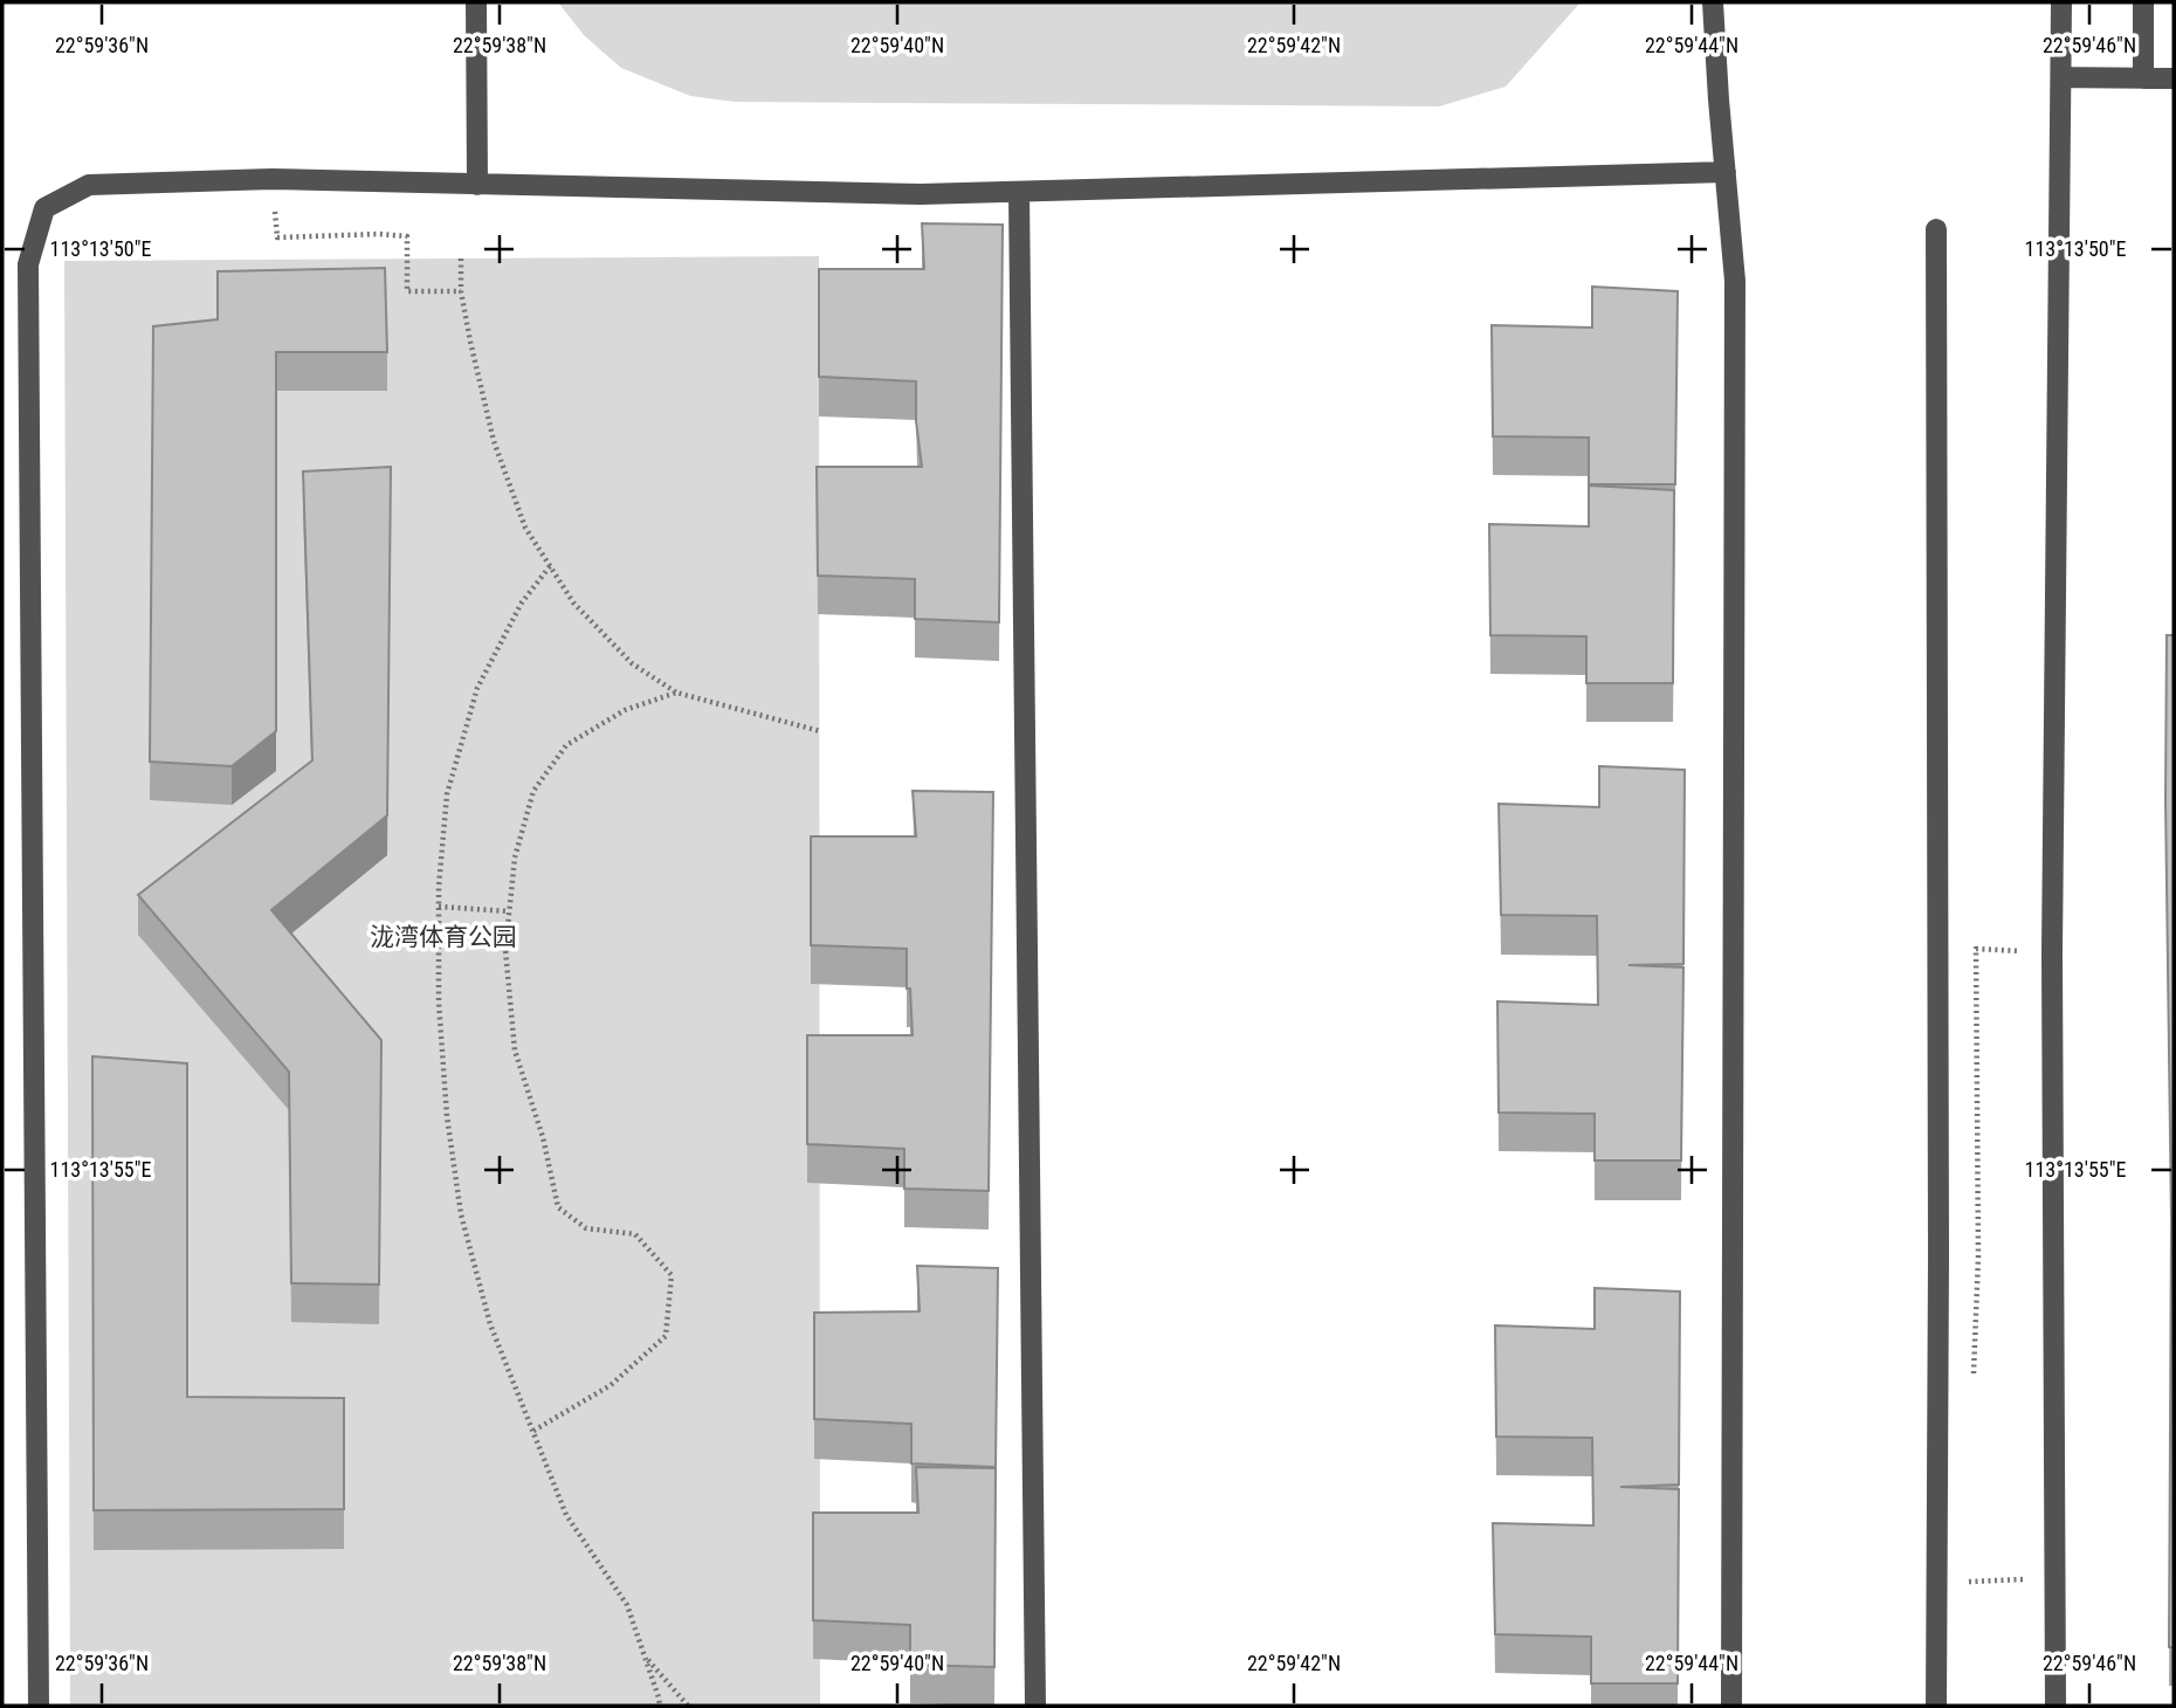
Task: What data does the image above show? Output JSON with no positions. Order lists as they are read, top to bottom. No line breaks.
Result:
{"parks":["泷湾体育公园"],"coordinates":["22°59'36\"N","22°59'38\"N","22°59'40\"N","22°59'42\"N","22°59'44\"N","22°59'46\"N","113°13'50\"E","113°13'55\"E"]}
